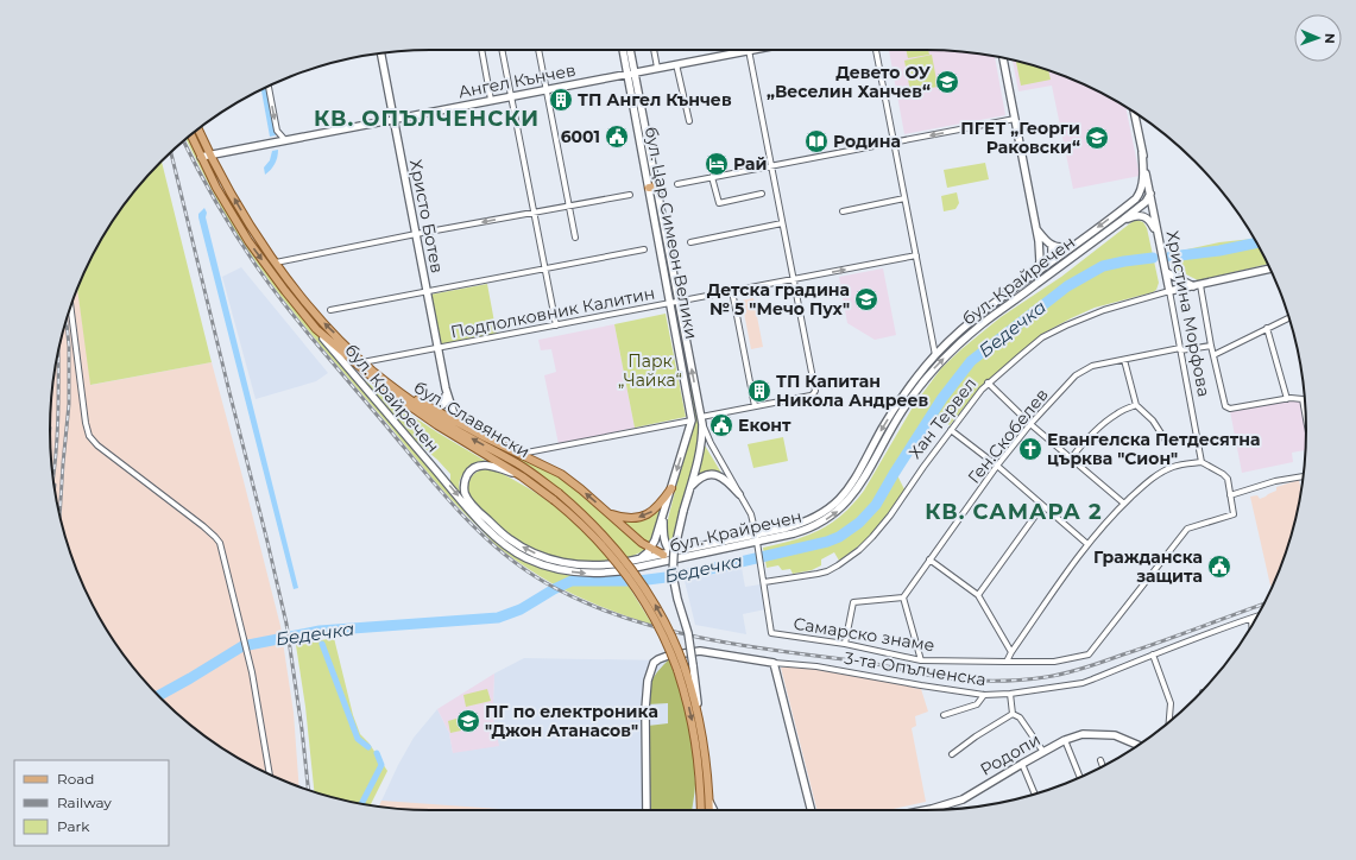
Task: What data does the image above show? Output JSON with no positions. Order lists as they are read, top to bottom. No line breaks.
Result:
{"streets":{"main road":["Ангел Кънчев","Христо Ботев","бул. Цар Симеон Велики","бул. Крайречен","Христина Морфова","Хан Тервел","бул. Славянски","Родопи"],"street":["Подполковник Калитин","Ген.Скобелев","Самарско знаме","3-та Опълченска"]},"crossings":[["Ангел Кънчев","Христо Ботев"],["Ангел Кънчев","бул. Цар Симеон Велики"],["Ангел Кънчев","бул. Славянски"],["Христо Ботев","Подполковник Калитин"],["бул. Цар Симеон Велики","бул. Крайречен"],["бул. Цар Симеон Велики","Подполковник Калитин"],["бул. Цар Симеон Велики","Хан Тервел"],["бул. Цар Симеон Велики","Самарско знаме"],["бул. Крайречен","Христина Морфова"],["бул. Крайречен","бул. Славянски"],["Подполковник Калитин","бул. Славянски"],["Христина Морфова","Хан Тервел"],["Христина Морфова","Ген.Скобелев"]],"districts":["КВ. ОПЪЛЧЕНСКИ","КВ. САМАРА 2"],"water":["Бедечка"],"parks":["Парк „Чайка“"],"places":{"school or university":["Девето ОУ „Веселин Ханчев“","ПГЕТ „Георги Раковски“","Детска градина № 5 \"Мечо Пух\"","ПГ по електроника \"Джон Атанасов\""],"building":["ТП Ангел Кънчев","ТП Капитан Никола Андреев"],"public building":["6001","Еконт","Гражданска защита"],"library":["Родина"],"hotel":["Рай"],"church":["Евангелска Петдесятна църква \"Сион\""]},"legend":["Road","Railway","Park"],"north":"right"}
